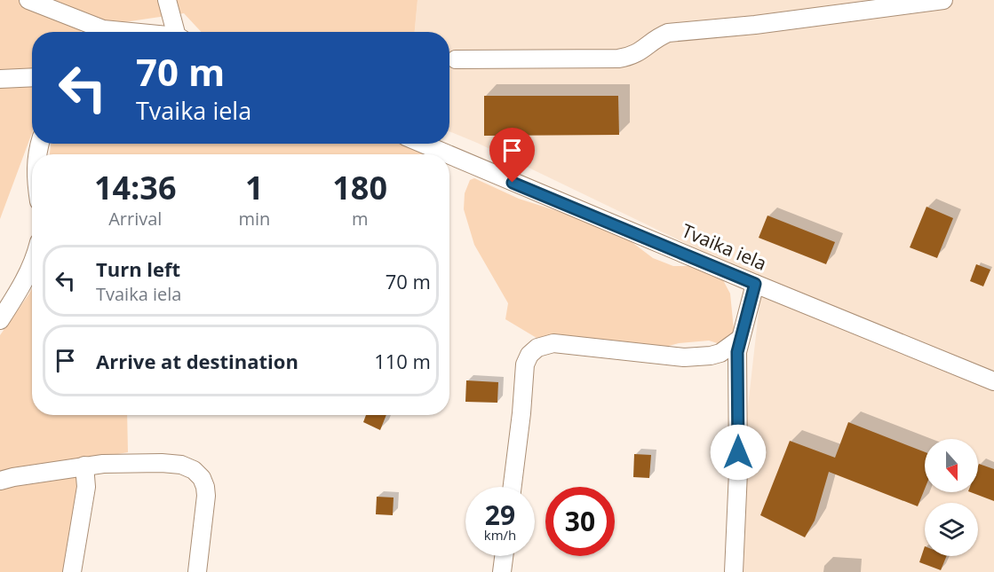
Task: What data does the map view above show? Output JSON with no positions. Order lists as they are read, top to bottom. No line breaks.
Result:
{"streets":{"street":["Tvaika iela"]},"north":"bottom","page":{"turn":["70 m","Tvaika iela"],"eta":["14:36","Arrival","1","min","180","m"],"list":[{"name":"Turn left","note":"Tvaika iela","value":"70 m"},{"name":"Arrive at destination","value":"110 m"}],"speed":"29 km/h","limit":"30"}}
